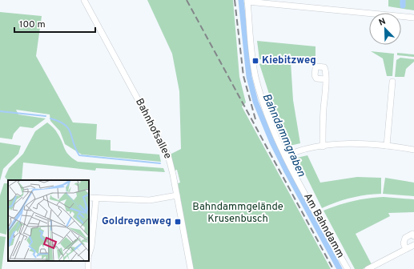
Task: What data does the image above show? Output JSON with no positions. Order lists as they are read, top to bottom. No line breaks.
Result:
{"streets":{"street":["Bahnhofsallee","Am Bahndamm"]},"water":["Bahndammgraben"],"parks":["Bahndammgelände Krusenbusch"],"places":{"transit":["Kiebitzweg","Goldregenweg"]},"scale_bar":"100 m","north":"top left"}
